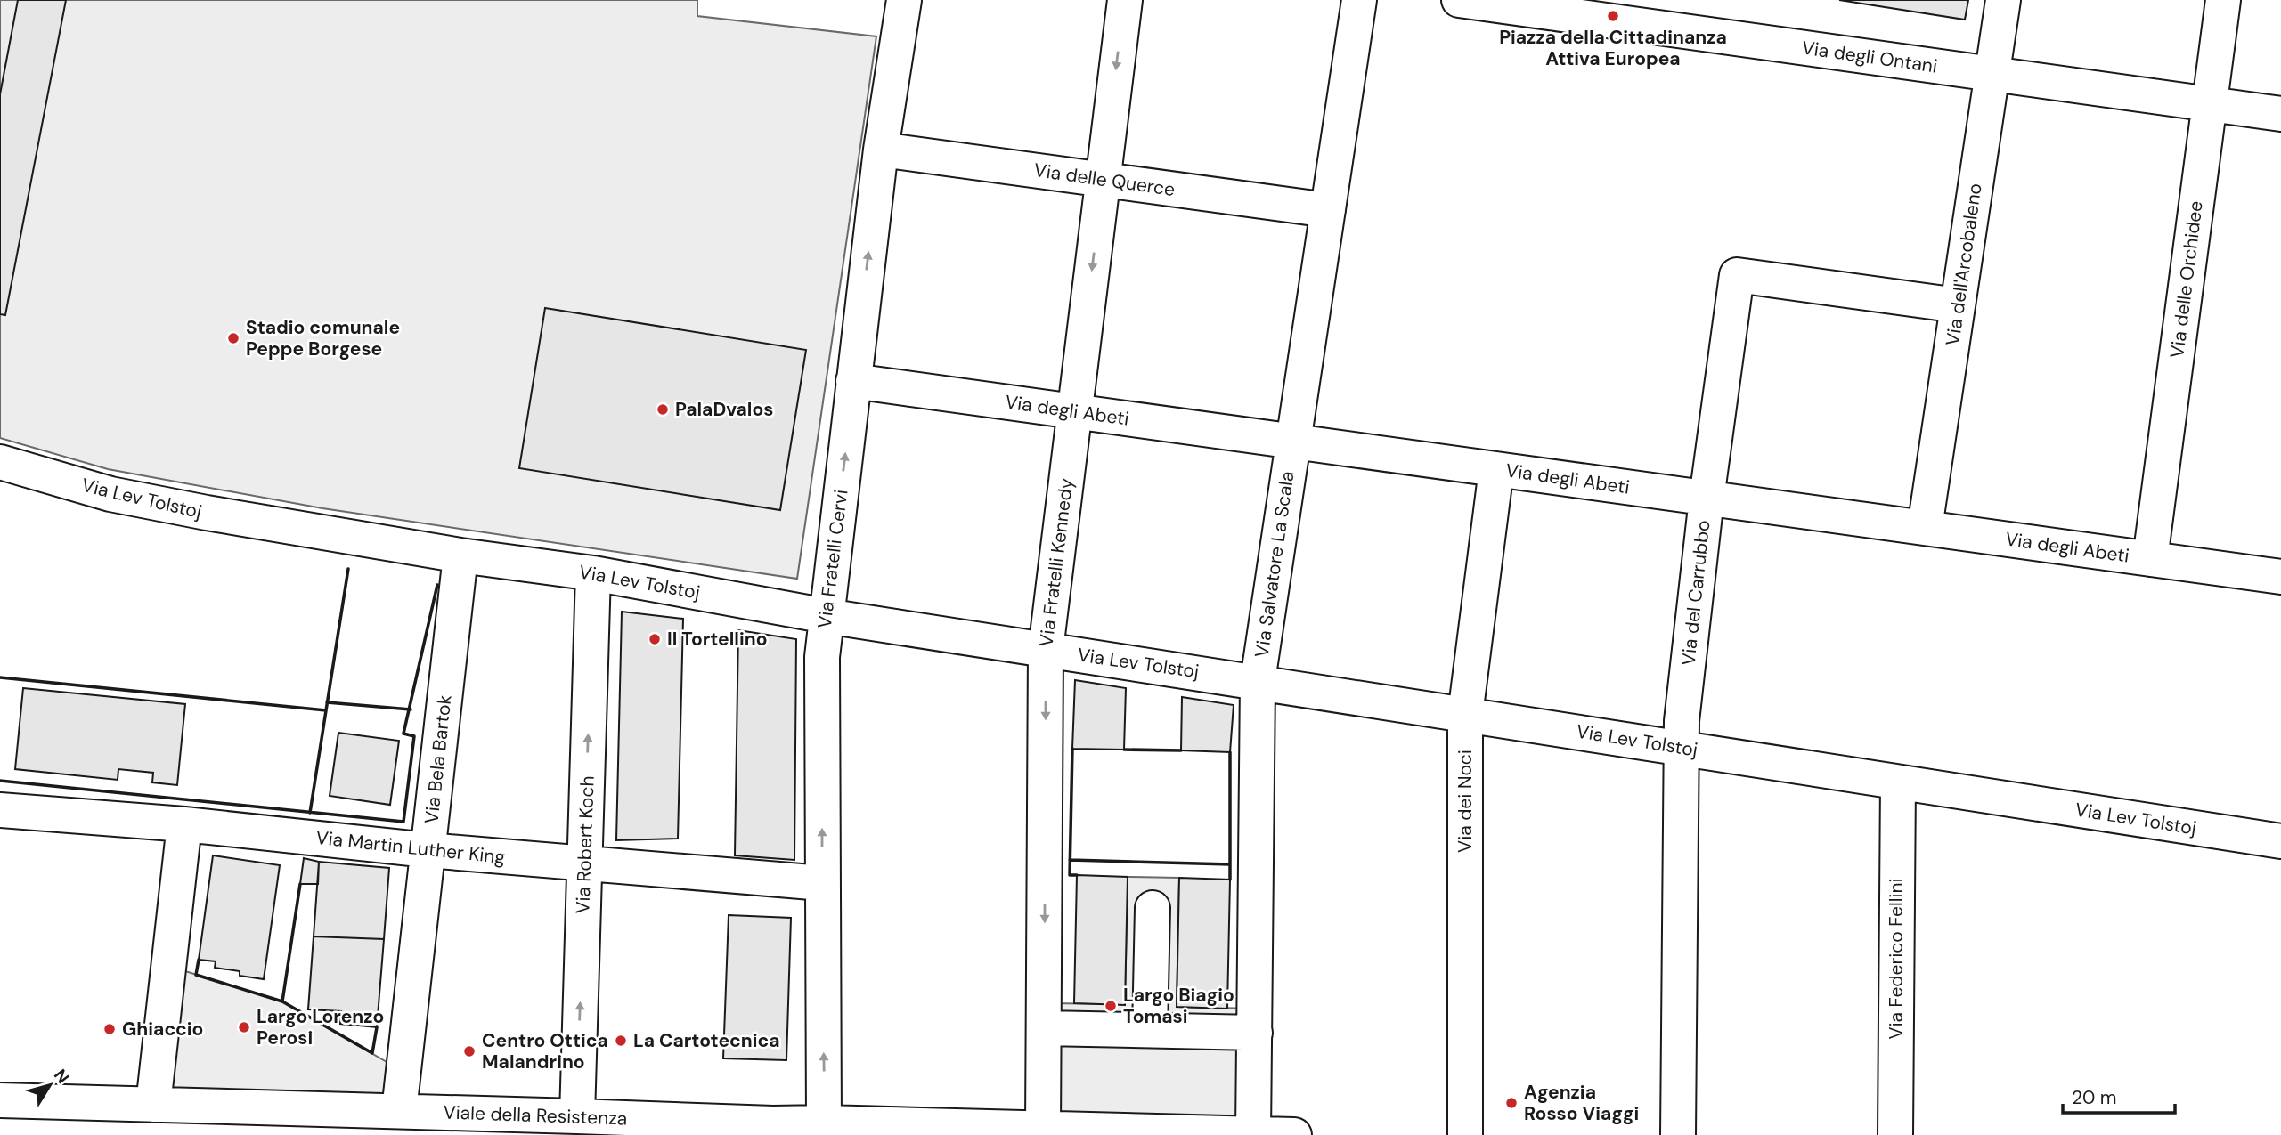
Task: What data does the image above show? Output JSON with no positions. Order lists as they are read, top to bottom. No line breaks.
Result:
{"streets":{"street":["Via degli Ontani","Via delle Querce","Via dell'Arcobaleno","Via delle Orchidee","Via degli Abeti","Via Lev Tolstoj","Via Fratelli Cervi","Via Fratelli Kennedy","Via Salvatore La Scala","Via del Carrubbo","Via Bela Bartok","Via dei Noci","Via Robert Koch","Via Martin Luther King","Via Federico Fellini","Viale della Resistenza"]},"crossings":[["Via degli Ontani","Via dell'Arcobaleno"],["Via degli Ontani","Via delle Orchidee"],["Via delle Querce","Via Fratelli Cervi"],["Via delle Querce","Via Fratelli Kennedy"],["Via delle Querce","Via Salvatore La Scala"],["Via dell'Arcobaleno","Via degli Abeti"],["Via dell'Arcobaleno","Via del Carrubbo"],["Via delle Orchidee","Via degli Abeti"],["Via degli Abeti","Via Fratelli Cervi"],["Via degli Abeti","Via Fratelli Kennedy"],["Via degli Abeti","Via Salvatore La Scala"],["Via degli Abeti","Via del Carrubbo"],["Via degli Abeti","Via dei Noci"],["Via Lev Tolstoj","Via Fratelli Cervi"],["Via Lev Tolstoj","Via Fratelli Kennedy"],["Via Lev Tolstoj","Via Salvatore La Scala"],["Via Lev Tolstoj","Via del Carrubbo"],["Via Lev Tolstoj","Via Bela Bartok"],["Via Lev Tolstoj","Via dei Noci"],["Via Lev Tolstoj","Via Robert Koch"],["Via Lev Tolstoj","Via Federico Fellini"],["Via Fratelli Cervi","Via Martin Luther King"],["Via Fratelli Cervi","Viale della Resistenza"],["Via Fratelli Kennedy","Viale della Resistenza"],["Via Salvatore La Scala","Viale della Resistenza"],["Via Bela Bartok","Via Martin Luther King"],["Via Bela Bartok","Viale della Resistenza"],["Via Robert Koch","Via Martin Luther King"],["Via Robert Koch","Viale della Resistenza"]],"one_way":["Via Fratelli Cervi","Via Fratelli Kennedy","Via Robert Koch"],"places":["Piazza della Cittadinanza Attiva Europea","Stadio comunale Peppe Borgese","PalaDvalos","Il Tortellino","Largo Biagio Tomasi","Largo Lorenzo Perosi","Ghiaccio","La Cartotecnica","Centro Ottica Malandrino","Agenzia Rosso Viaggi"],"scale_bar":"20 m","north":"top right"}
